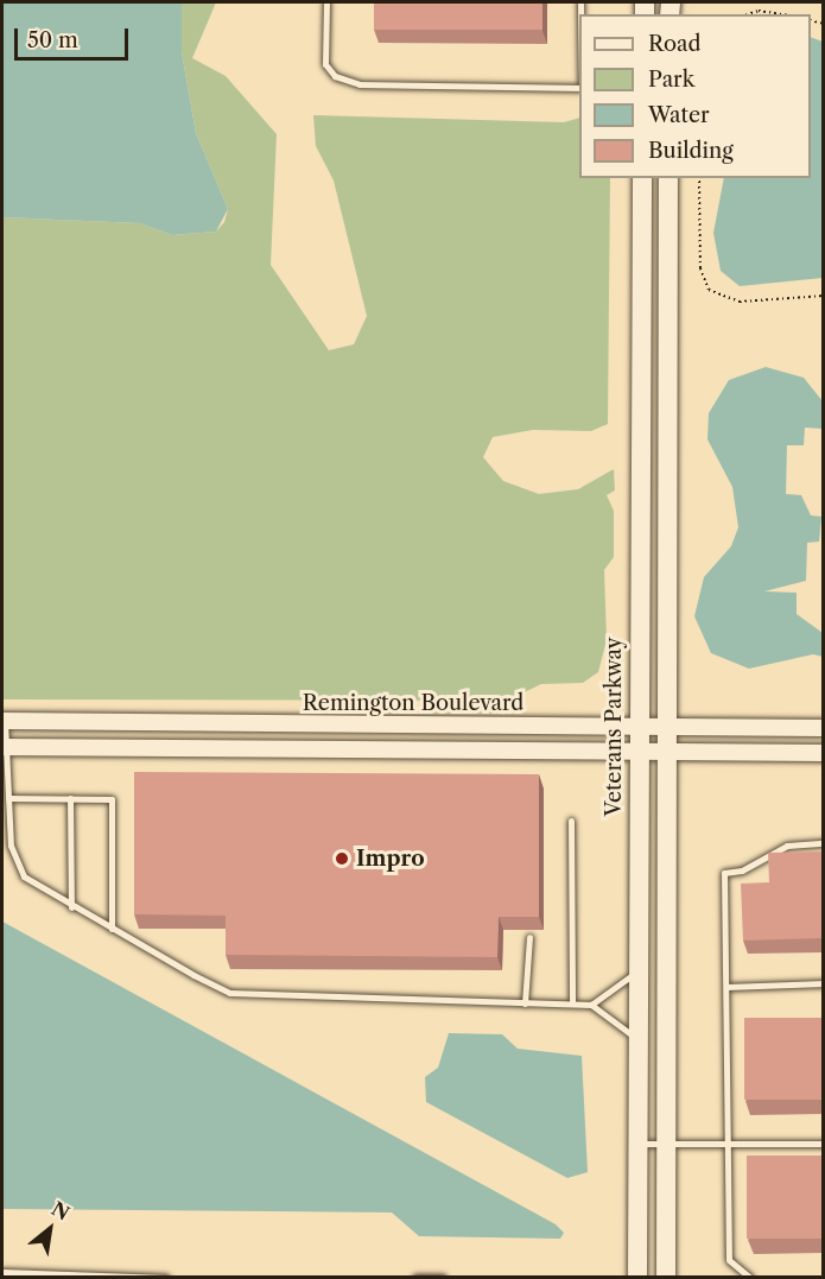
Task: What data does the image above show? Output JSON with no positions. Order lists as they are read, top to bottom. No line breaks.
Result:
{"streets":{"main road":["Veterans Parkway"],"street":["Remington Boulevard"]},"crossings":[["Remington Boulevard","Veterans Parkway"]],"places":["Impro"],"legend":["Road","Park","Water","Building"],"scale_bar":"50 m","north":"top right"}
